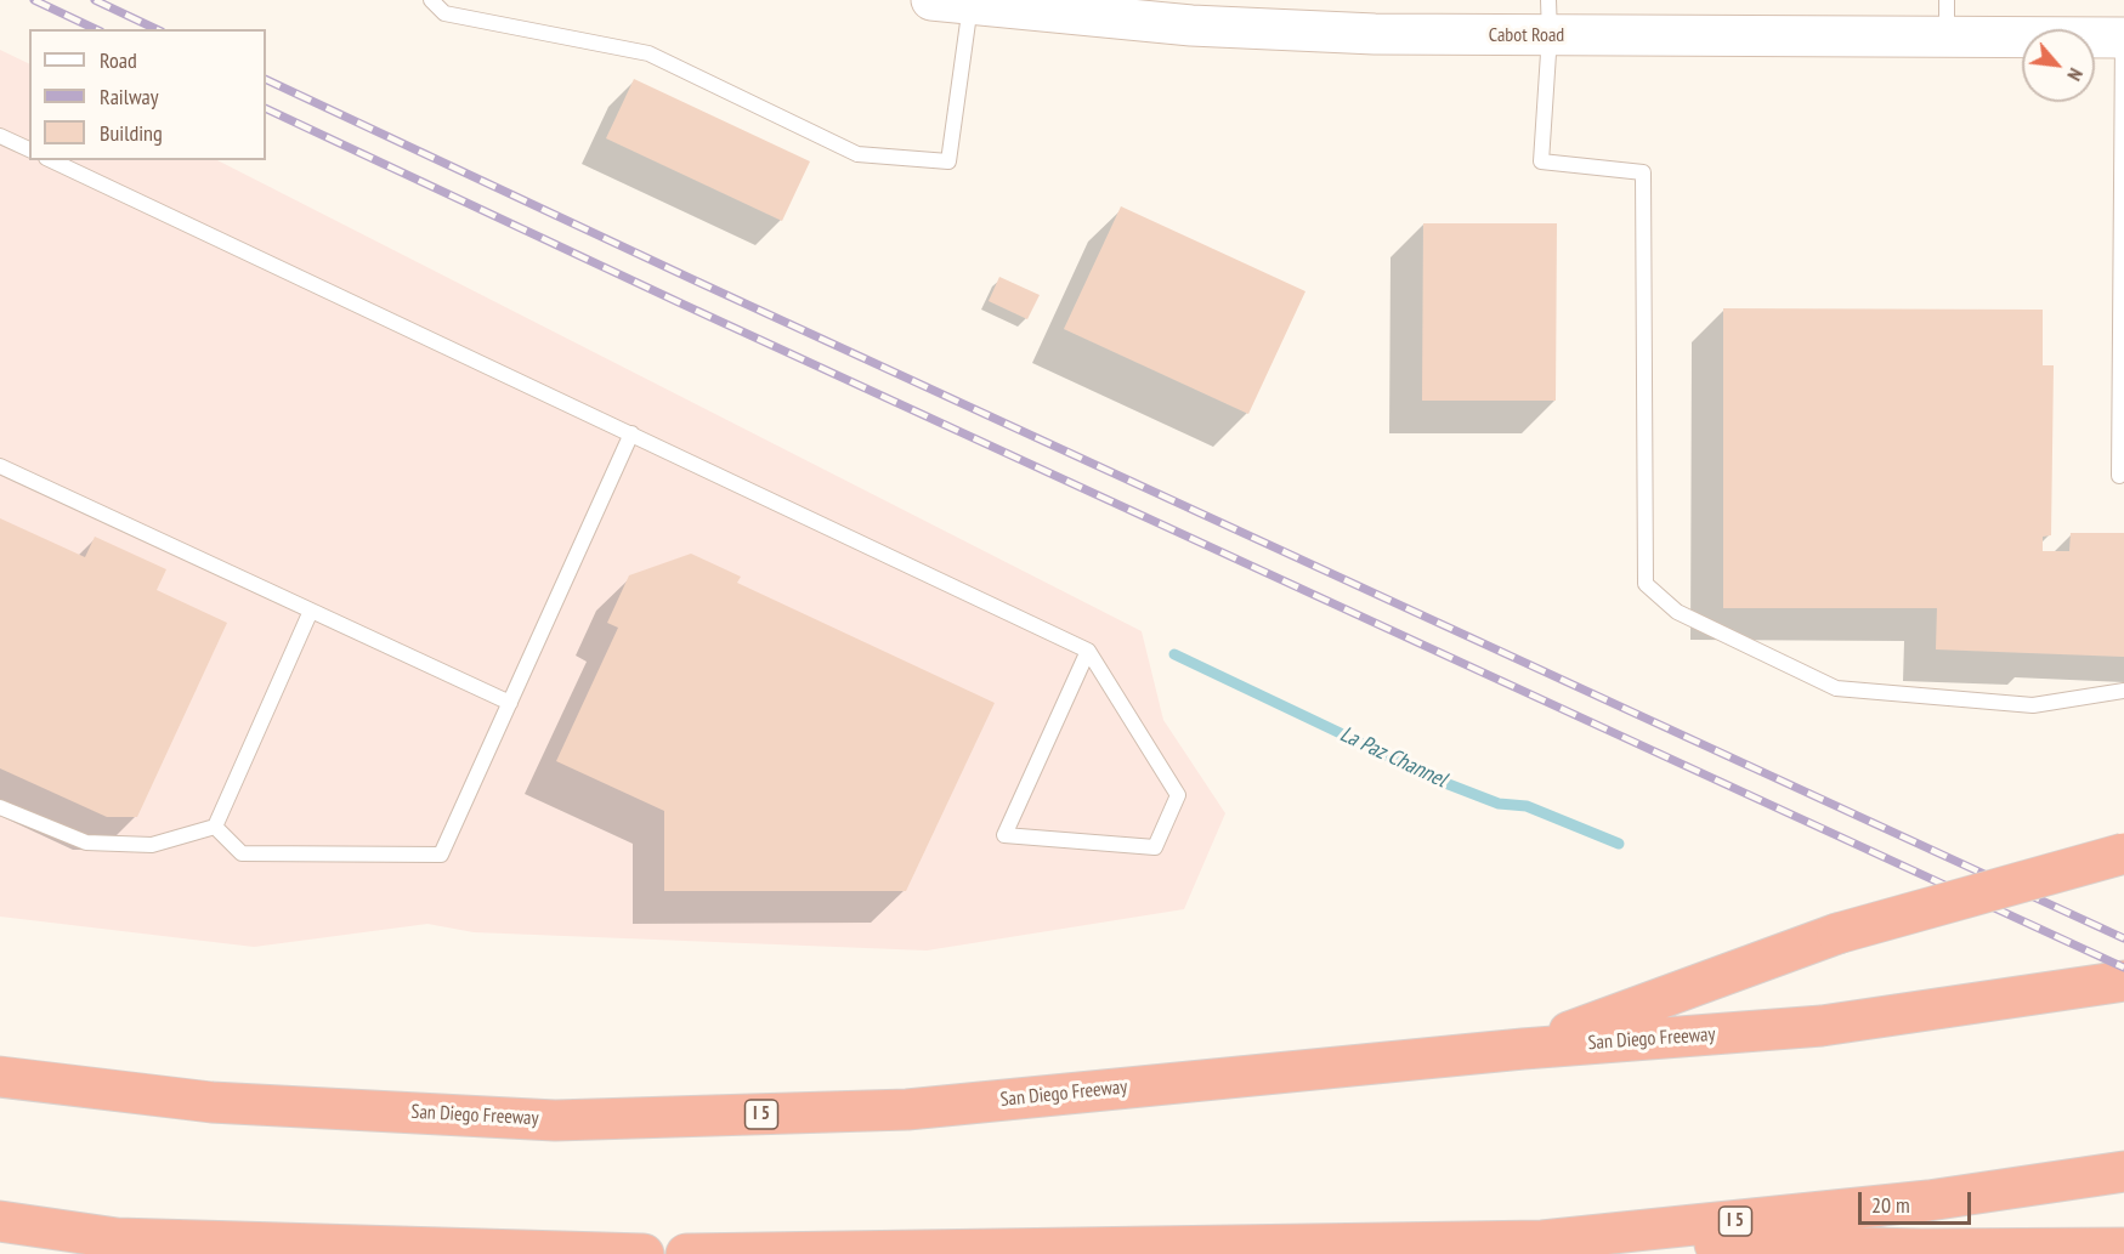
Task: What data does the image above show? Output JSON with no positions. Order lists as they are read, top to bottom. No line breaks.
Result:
{"streets":{"highway":["San Diego Freeway","I 5"],"main road":["Cabot Road"]},"water":["La Paz Channel"],"legend":["Road","Railway","Building"],"scale_bar":"20 m","north":"bottom right"}
